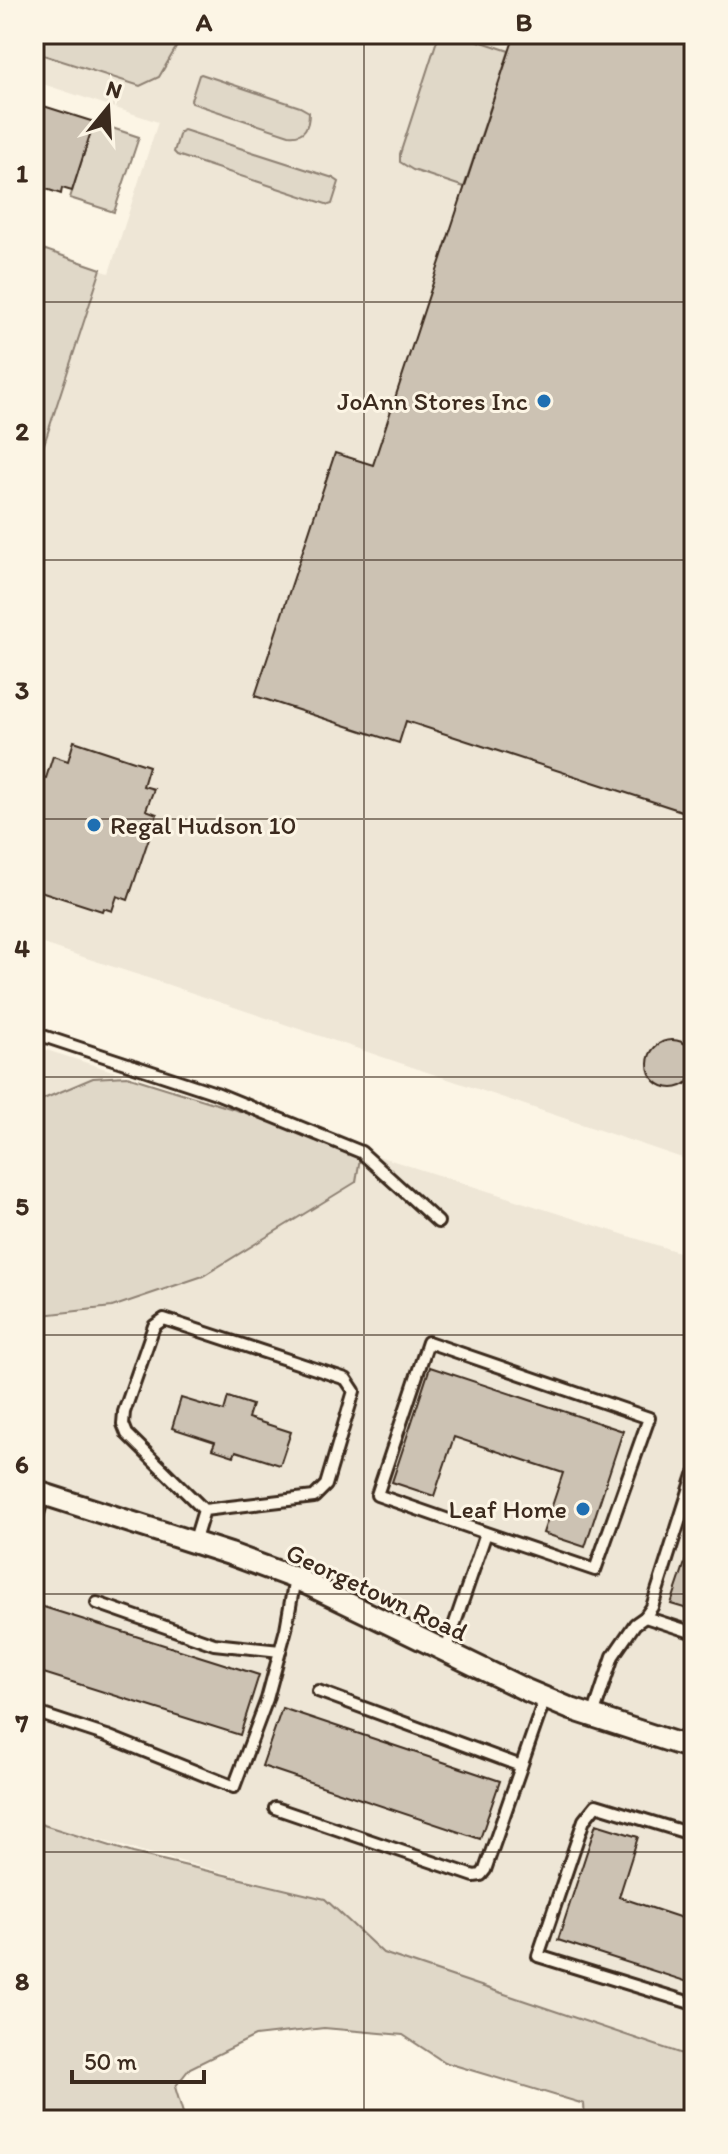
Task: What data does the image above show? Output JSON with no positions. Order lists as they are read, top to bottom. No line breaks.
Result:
{"streets":{"street":["Georgetown Road"]},"places":["JoAnn Stores Inc","Regal Hudson 10","Leaf Home"],"scale_bar":"50 m","north":"top","grid":{"columns":["A","B"],"rows":["1","2","3","4","5","6","7","8"]}}
